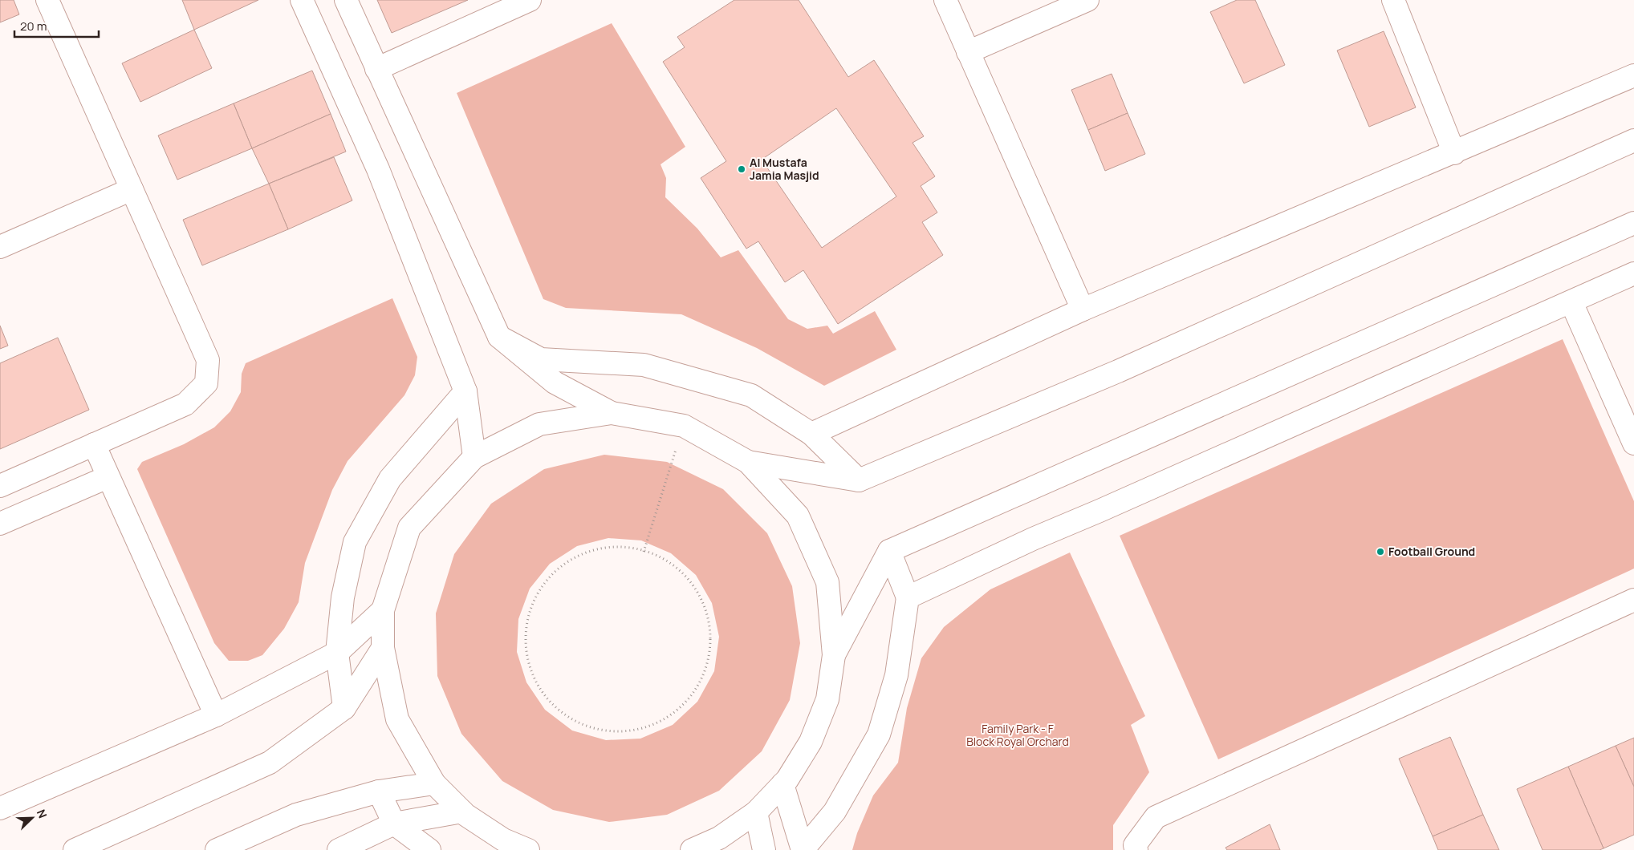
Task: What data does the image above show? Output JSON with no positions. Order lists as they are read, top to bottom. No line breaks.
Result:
{"parks":["Family Park - F Block Royal Orchard"],"places":["Al Mustafa Jamia Masjid","Football Ground"],"scale_bar":"20 m","north":"top right"}
